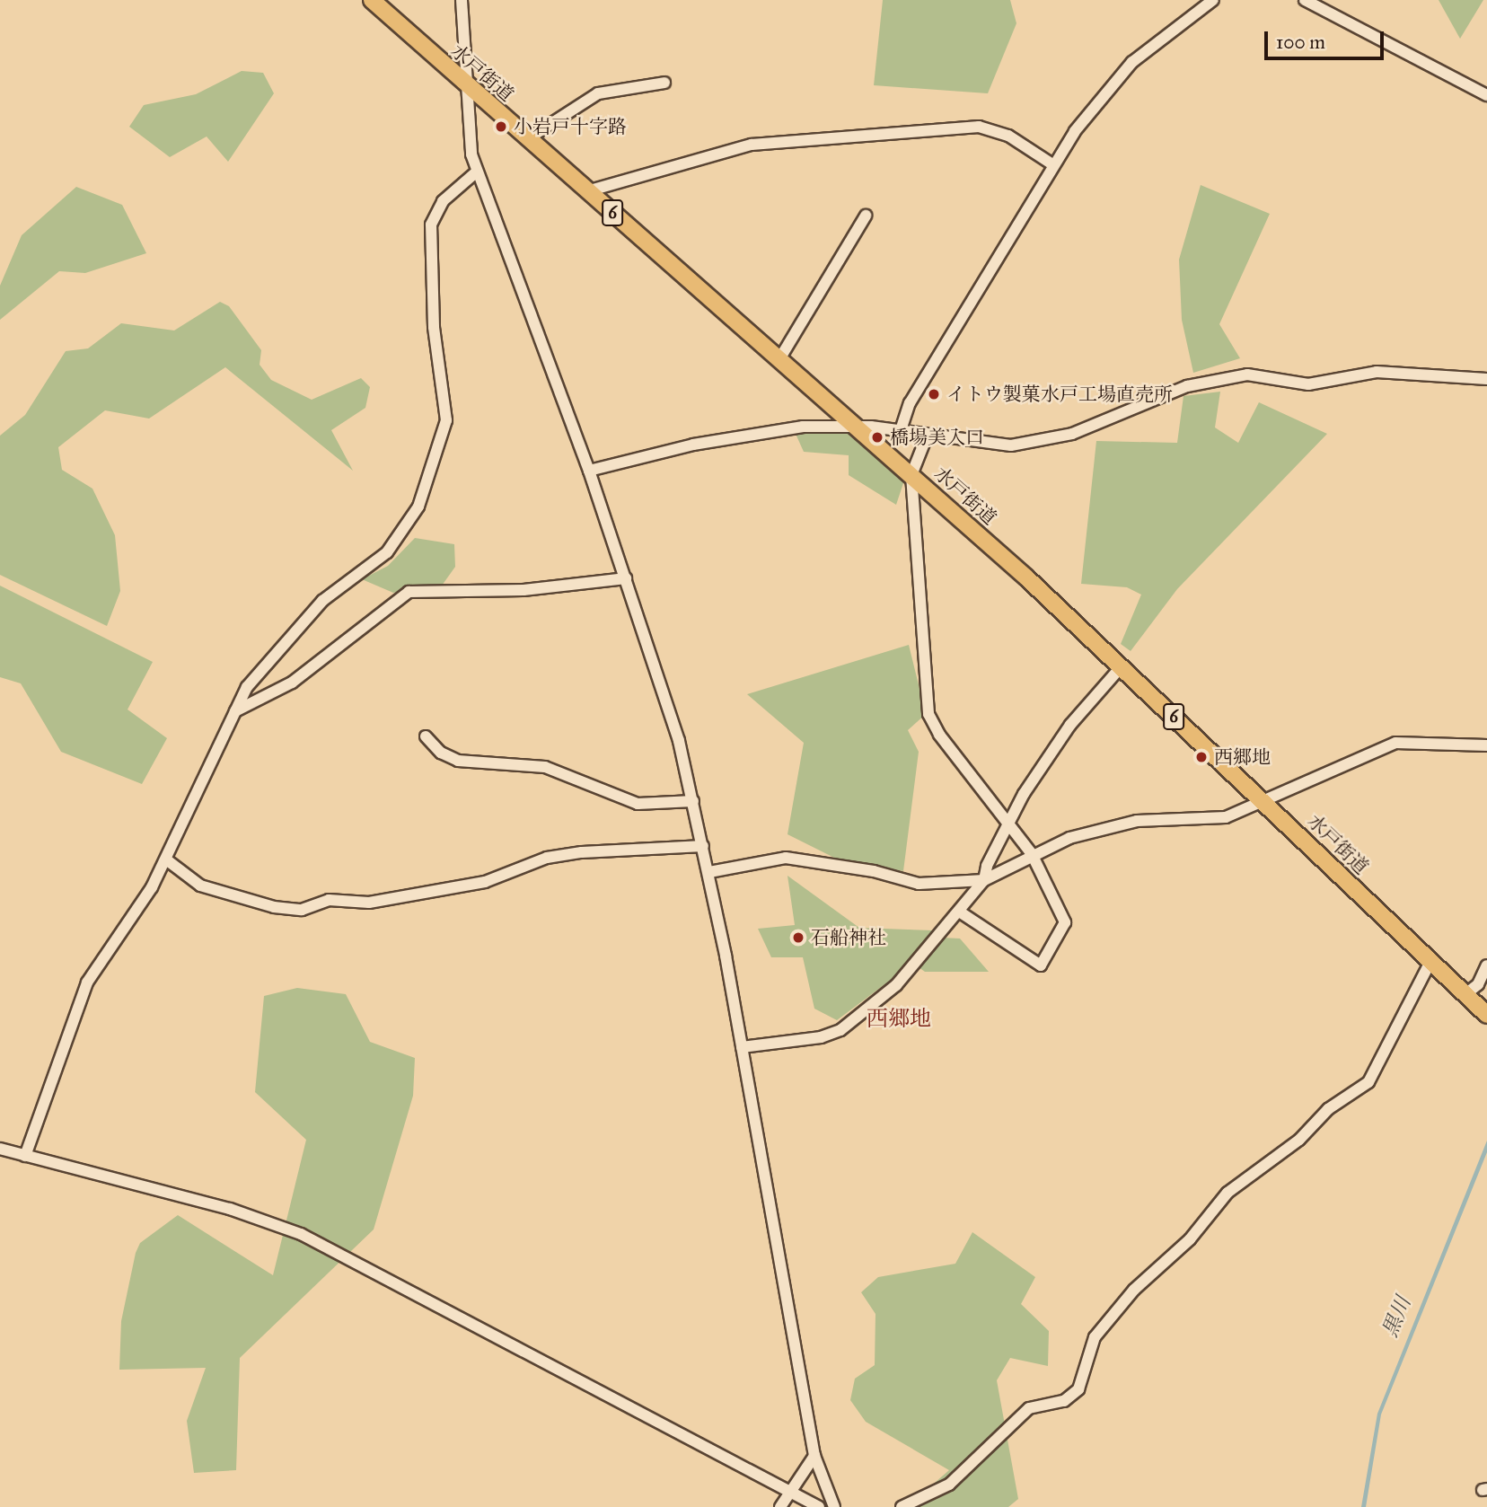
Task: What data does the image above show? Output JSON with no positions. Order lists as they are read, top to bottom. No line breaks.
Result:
{"streets":{"highway":["水戸街道","6"]},"districts":["西郷地"],"water":["黒川"],"places":["小岩戸十字路","イトウ製菓水戸工場直売所","橋場美入口","西郷地","石船神社"],"scale_bar":"100 m"}
